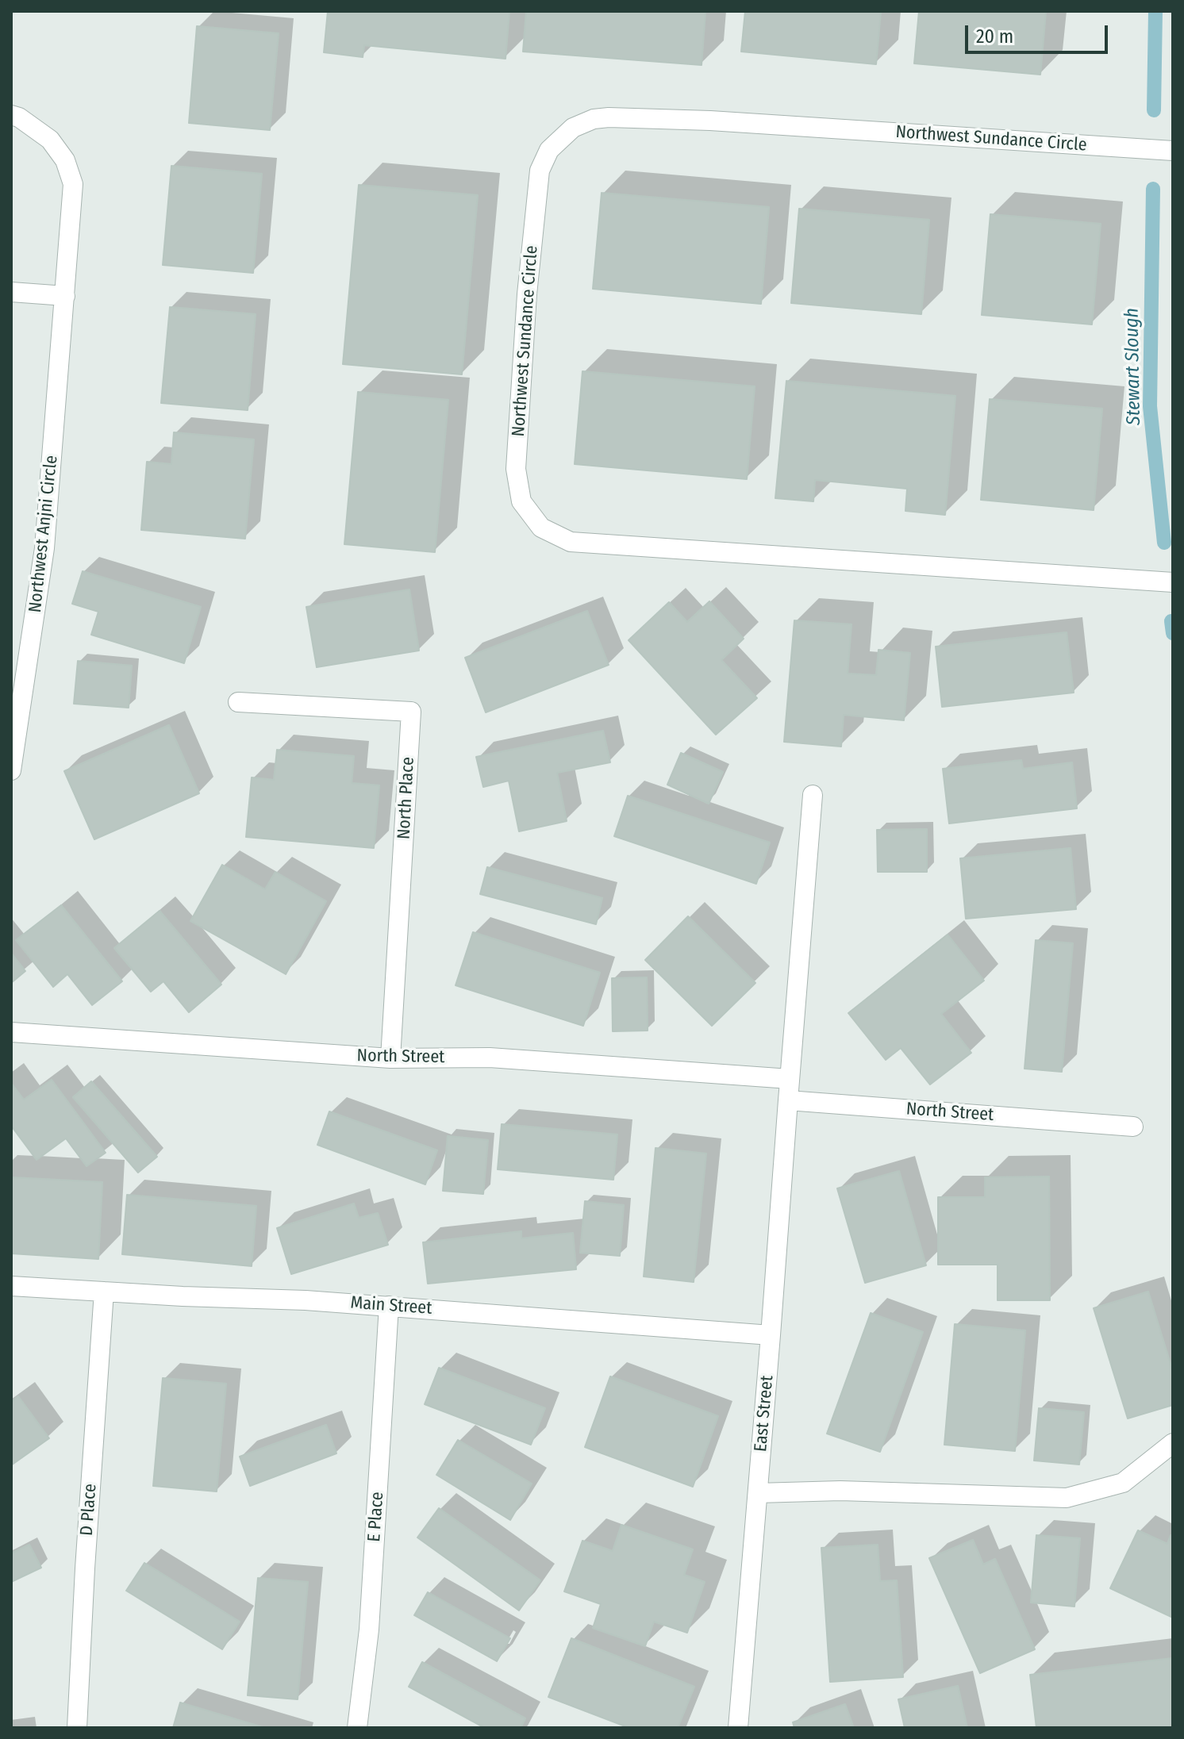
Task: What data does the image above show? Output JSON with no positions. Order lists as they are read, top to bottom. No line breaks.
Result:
{"streets":{"street":["Northwest Sundance Circle","Northwest Anjni Circle","North Place","North Street","Main Street","East Street","D Place","E Place"]},"crossings":[["North Place","North Street"],["North Street","East Street"],["Main Street","East Street"],["Main Street","D Place"],["Main Street","E Place"]],"water":["Stewart Slough"],"scale_bar":"20 m"}
